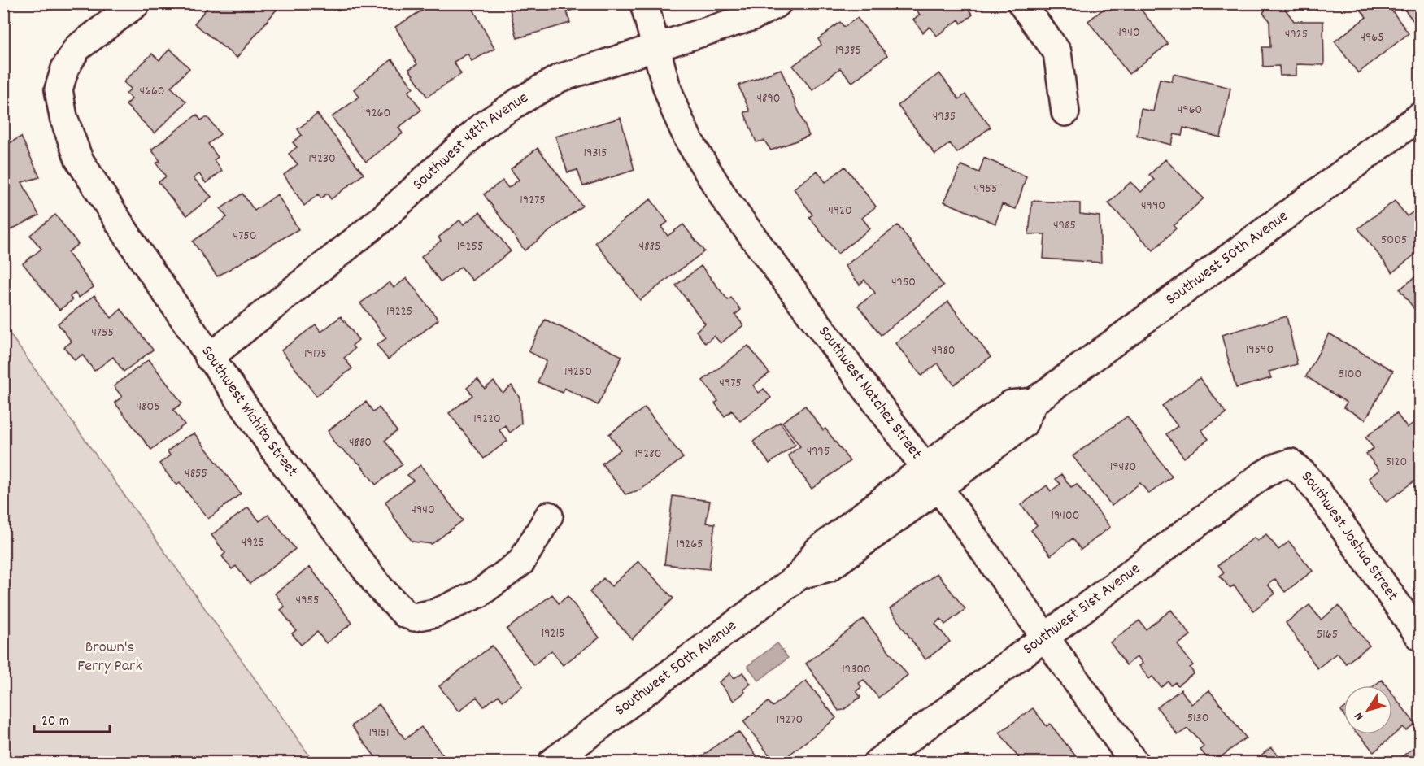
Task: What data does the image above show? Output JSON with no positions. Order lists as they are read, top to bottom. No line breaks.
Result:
{"streets":{"street":["Southwest 48th Avenue","Southwest 50th Avenue","Southwest Natchez Street","Southwest Wichita Street","Southwest Joshua Street","Southwest 51st Avenue"]},"crossings":[["Southwest 48th Avenue","Southwest Natchez Street"],["Southwest 48th Avenue","Southwest Wichita Street"],["Southwest 50th Avenue","Southwest Natchez Street"],["Southwest Natchez Street","Southwest 51st Avenue"],["Southwest Joshua Street","Southwest 51st Avenue"]],"parks":["Brown's Ferry Park"],"house_numbers":["4940","4925","4965","19385","4660","4890","4960","19260","4935","19315","19230","4955","19275","4990","4920","4985","4750","5005","19255","4885","4950","19225","4755","19590","4980","19175","19250","5100","4975","4805","19220","4880","4995","19280","5120","19480","4855","4940","19400","4925","19265","4955","19215","5165","19300","5130","19270","19151"],"scale_bar":"20 m","north":"bottom left"}
